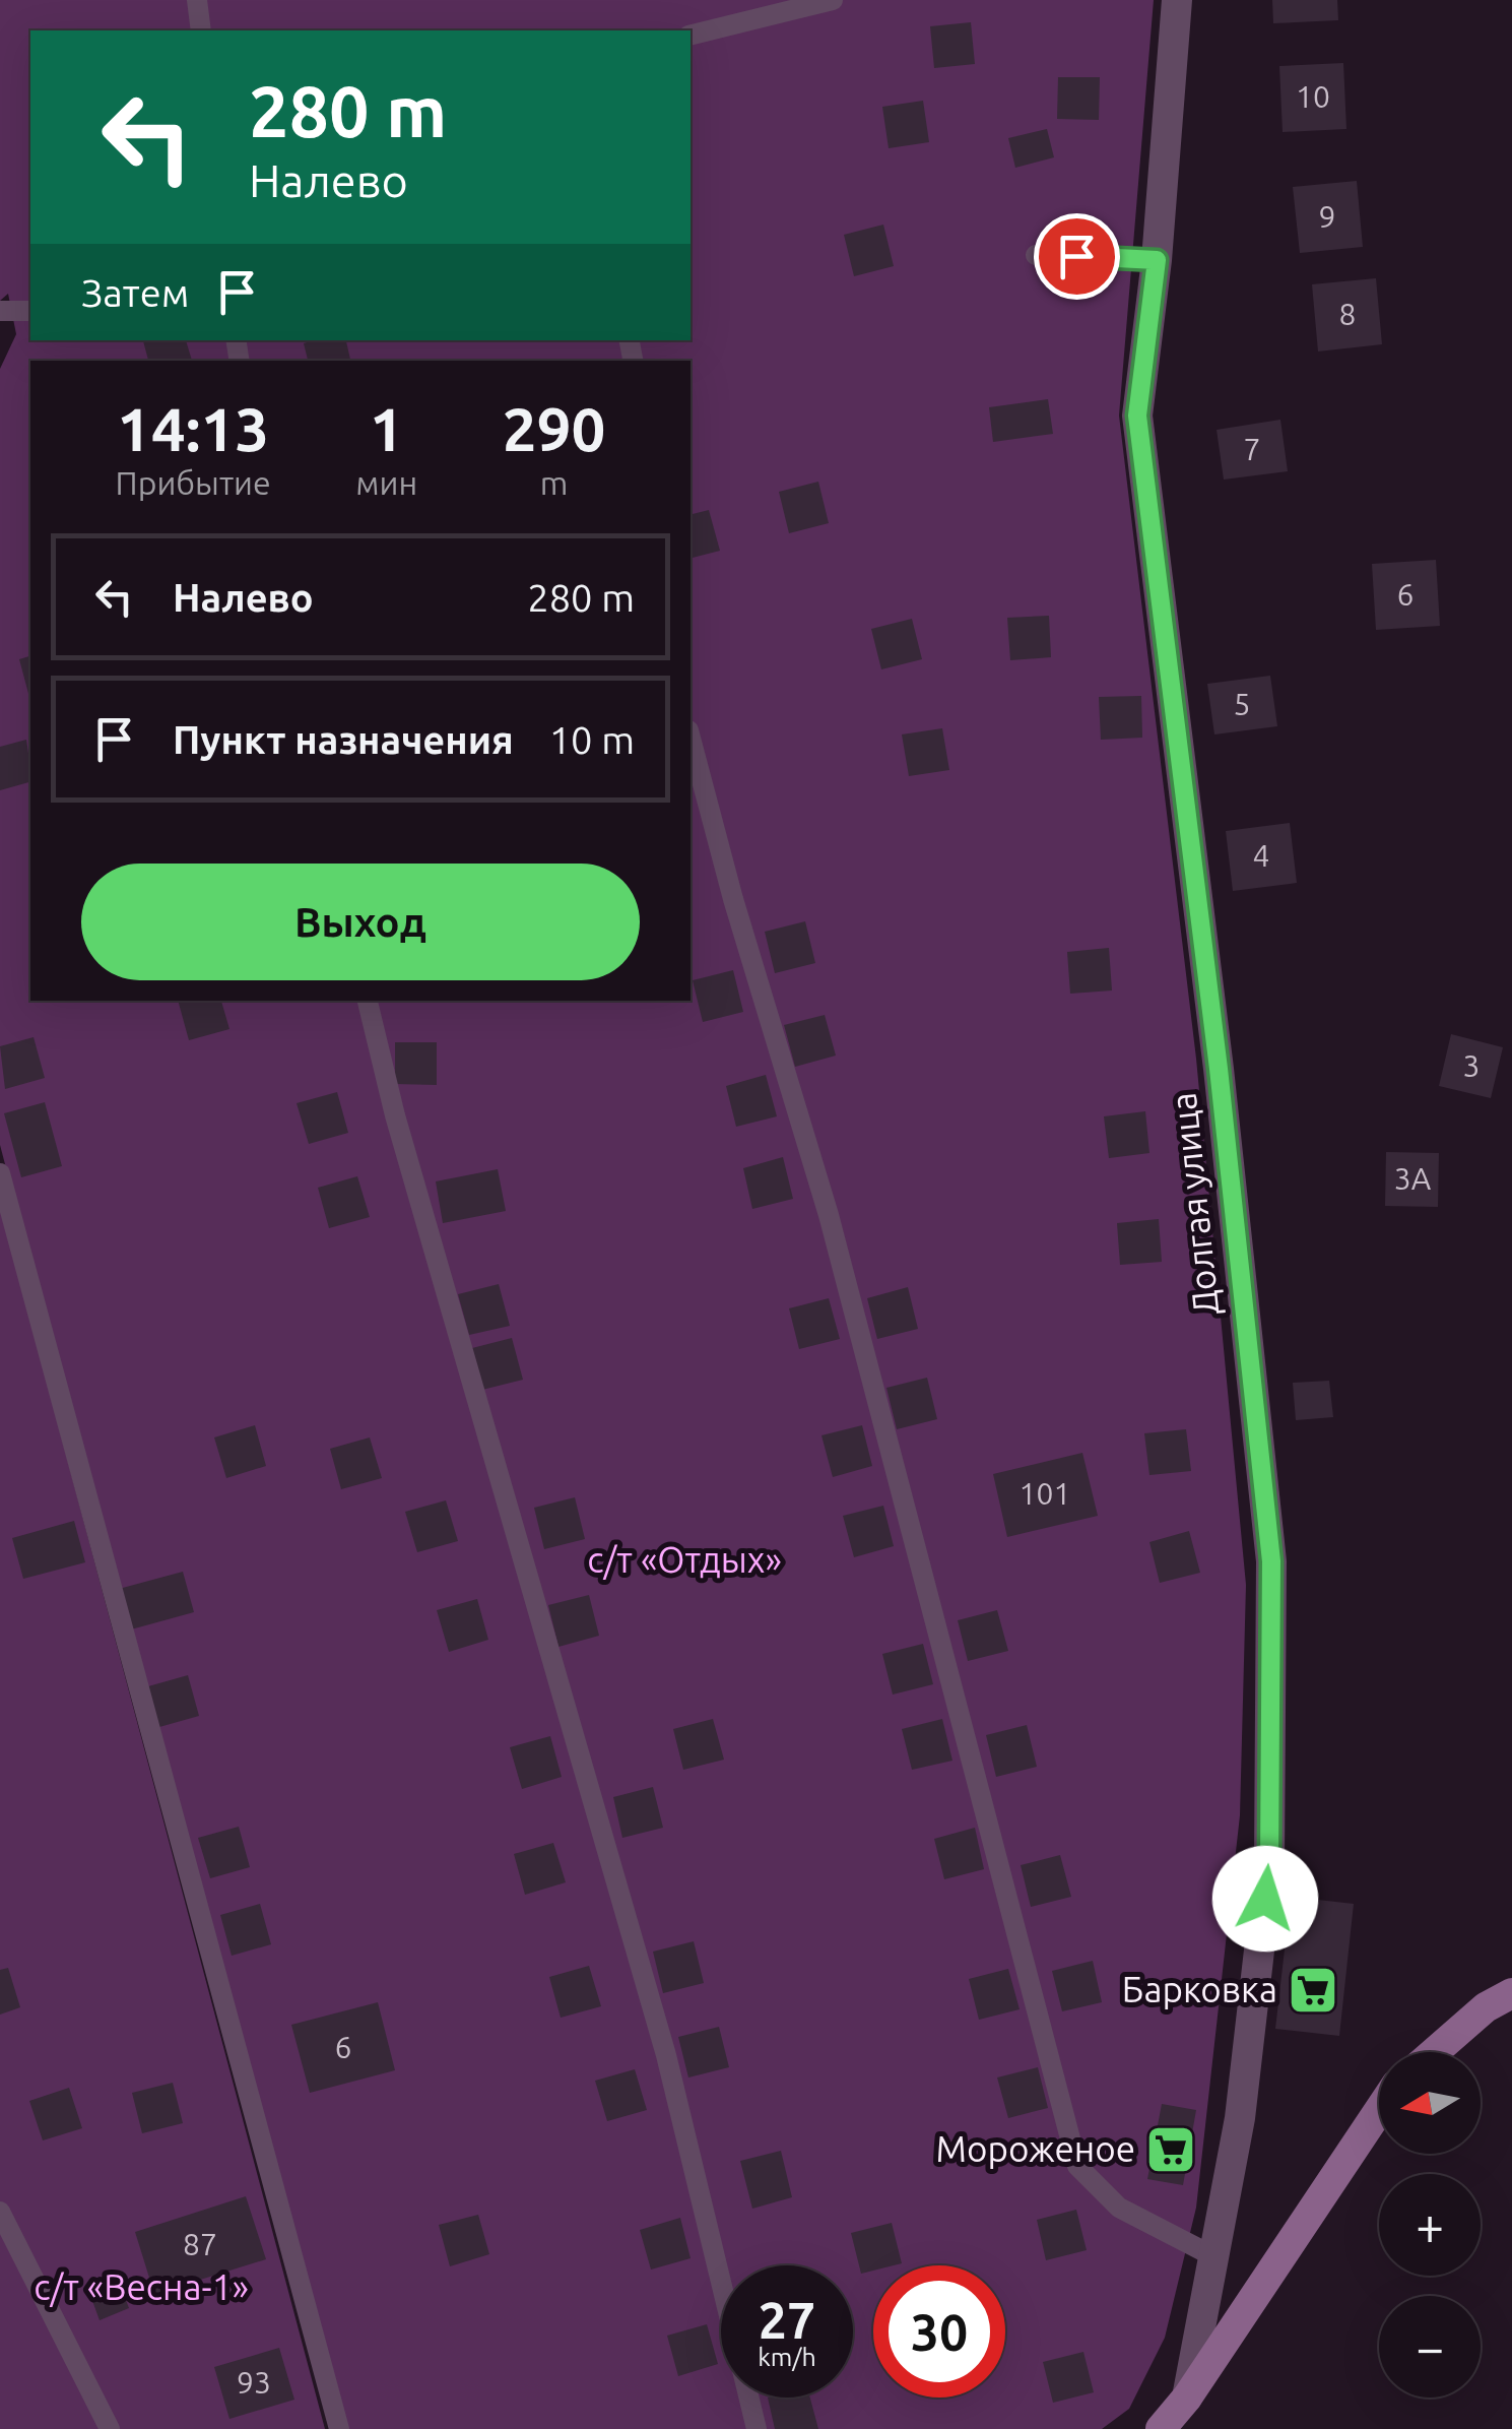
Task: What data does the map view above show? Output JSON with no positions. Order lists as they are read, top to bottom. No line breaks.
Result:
{"streets":{"street":["Долгая улица"]},"parks":["с/т «Отдых»","с/т «Весна-1»"],"places":{"supermarket":["Барковка","Мороженое"]},"house_numbers":["10","9","8","7","6","5","4","3","3А","101","6","87","93"],"north":"left","page":{"turn":["280 m","Налево"],"then":"Затем","eta":["14:13","Прибытие","1","мин","290","m"],"list":[{"name":"Налево","value":"280 m"},{"name":"Пункт назначения","value":"10 m"}],"buttons":"Выход","map_buttons":["+","−"],"speed":"27 km/h","limit":"30"}}
